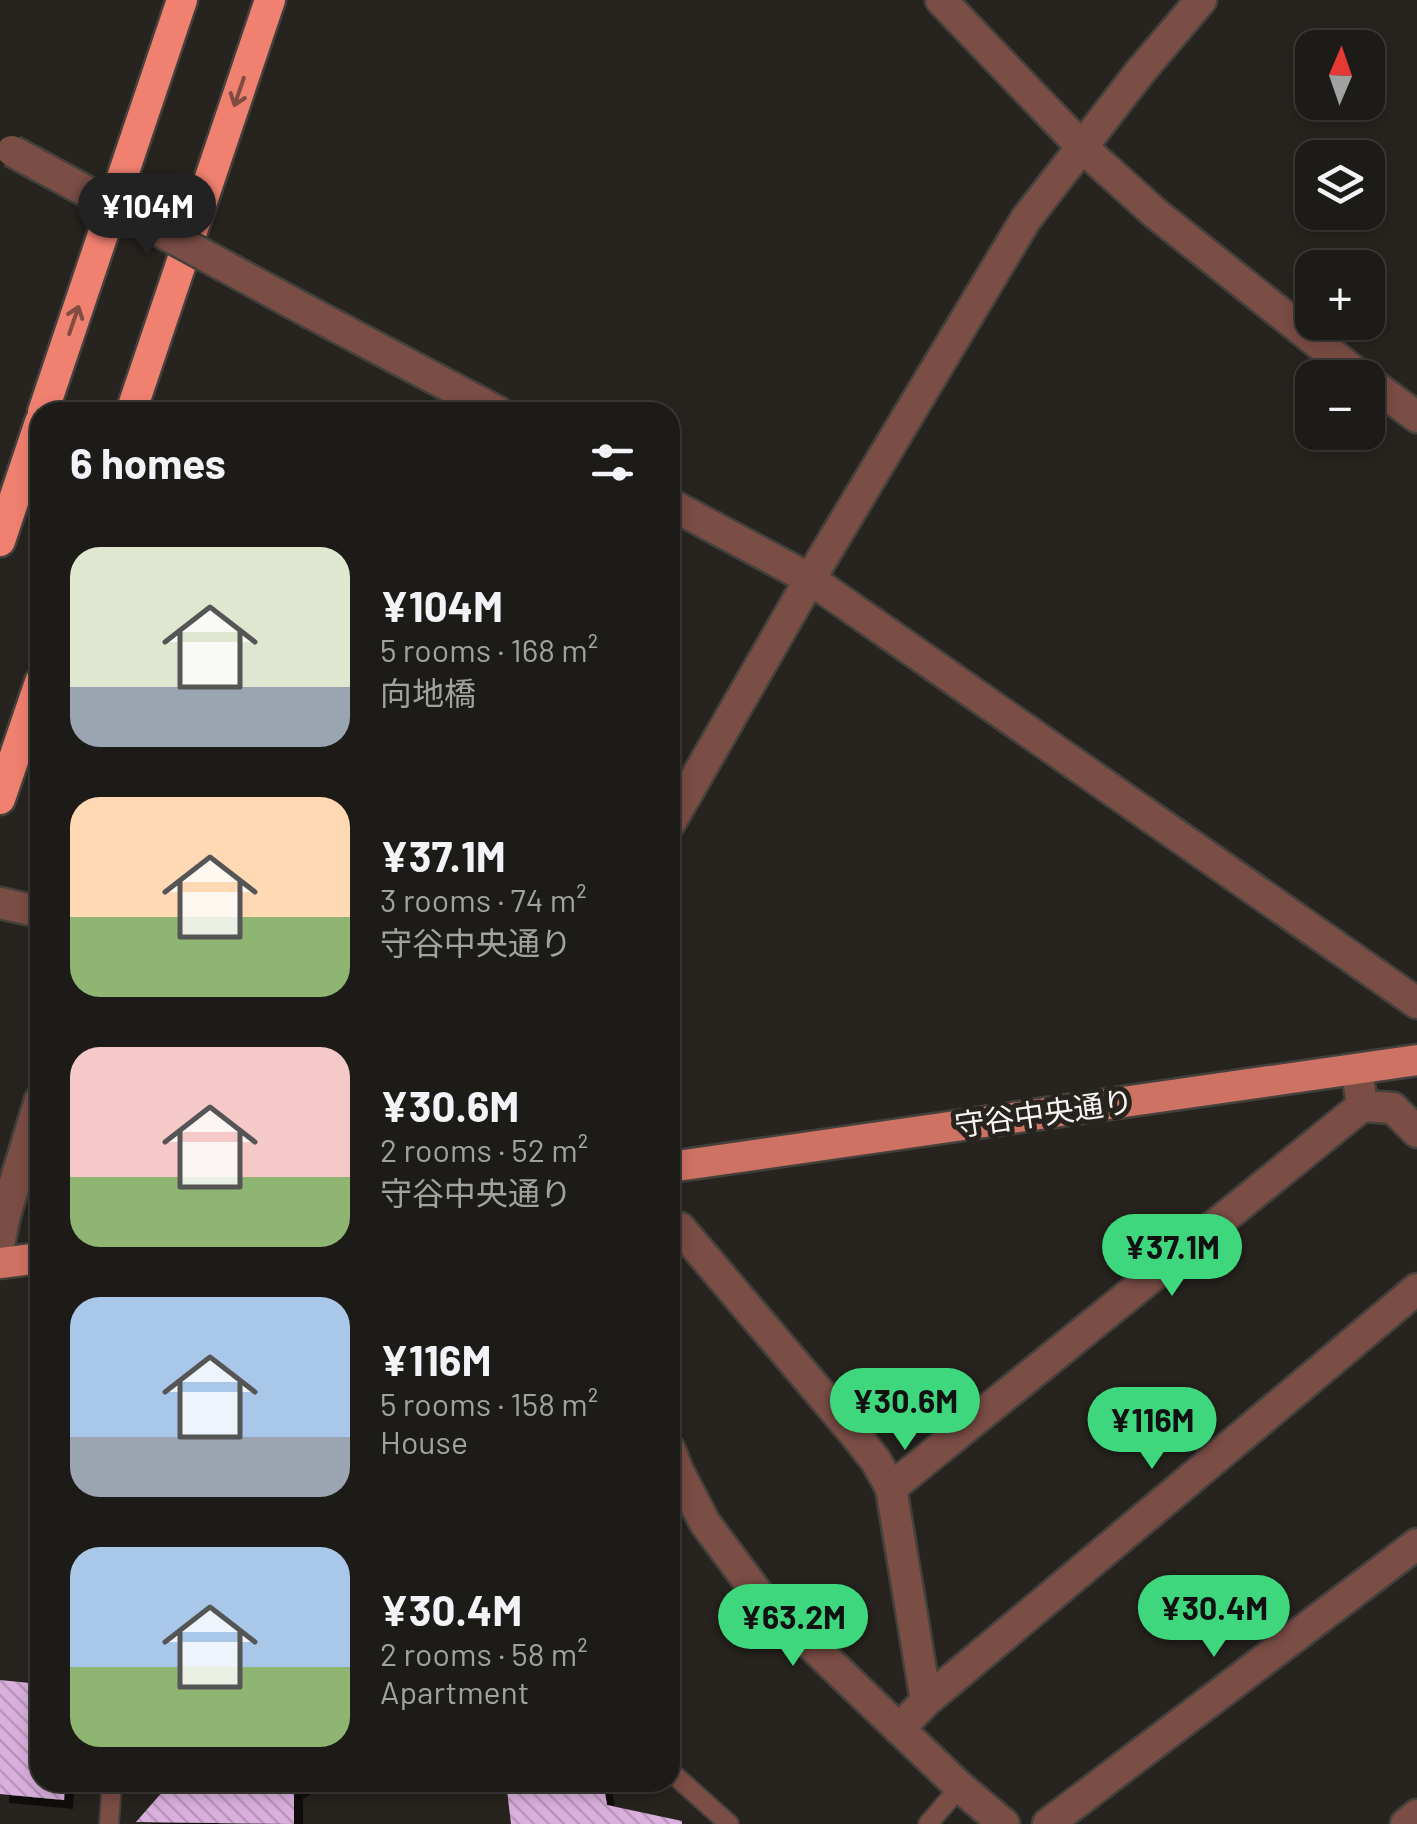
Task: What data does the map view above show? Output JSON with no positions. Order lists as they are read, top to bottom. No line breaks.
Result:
{"streets":{"main road":["守谷中央通り"]},"north":"top","page":{"map_buttons":["+","−"],"price":["¥104M","¥37.1M","¥30.6M","¥116M","¥30.4M","¥63.2M"],"heading":"6 homes","list":[{"name":"¥104M","note":"5 rooms · 168 m² · 向地橋"},{"name":"¥37.1M","note":"3 rooms · 74 m² · 守谷中央通り"},{"name":"¥30.6M","note":"2 rooms · 52 m² · 守谷中央通り"},{"name":"¥116M","note":"5 rooms · 158 m² · House"},{"name":"¥30.4M","note":"2 rooms · 58 m² · Apartment"}]}}
